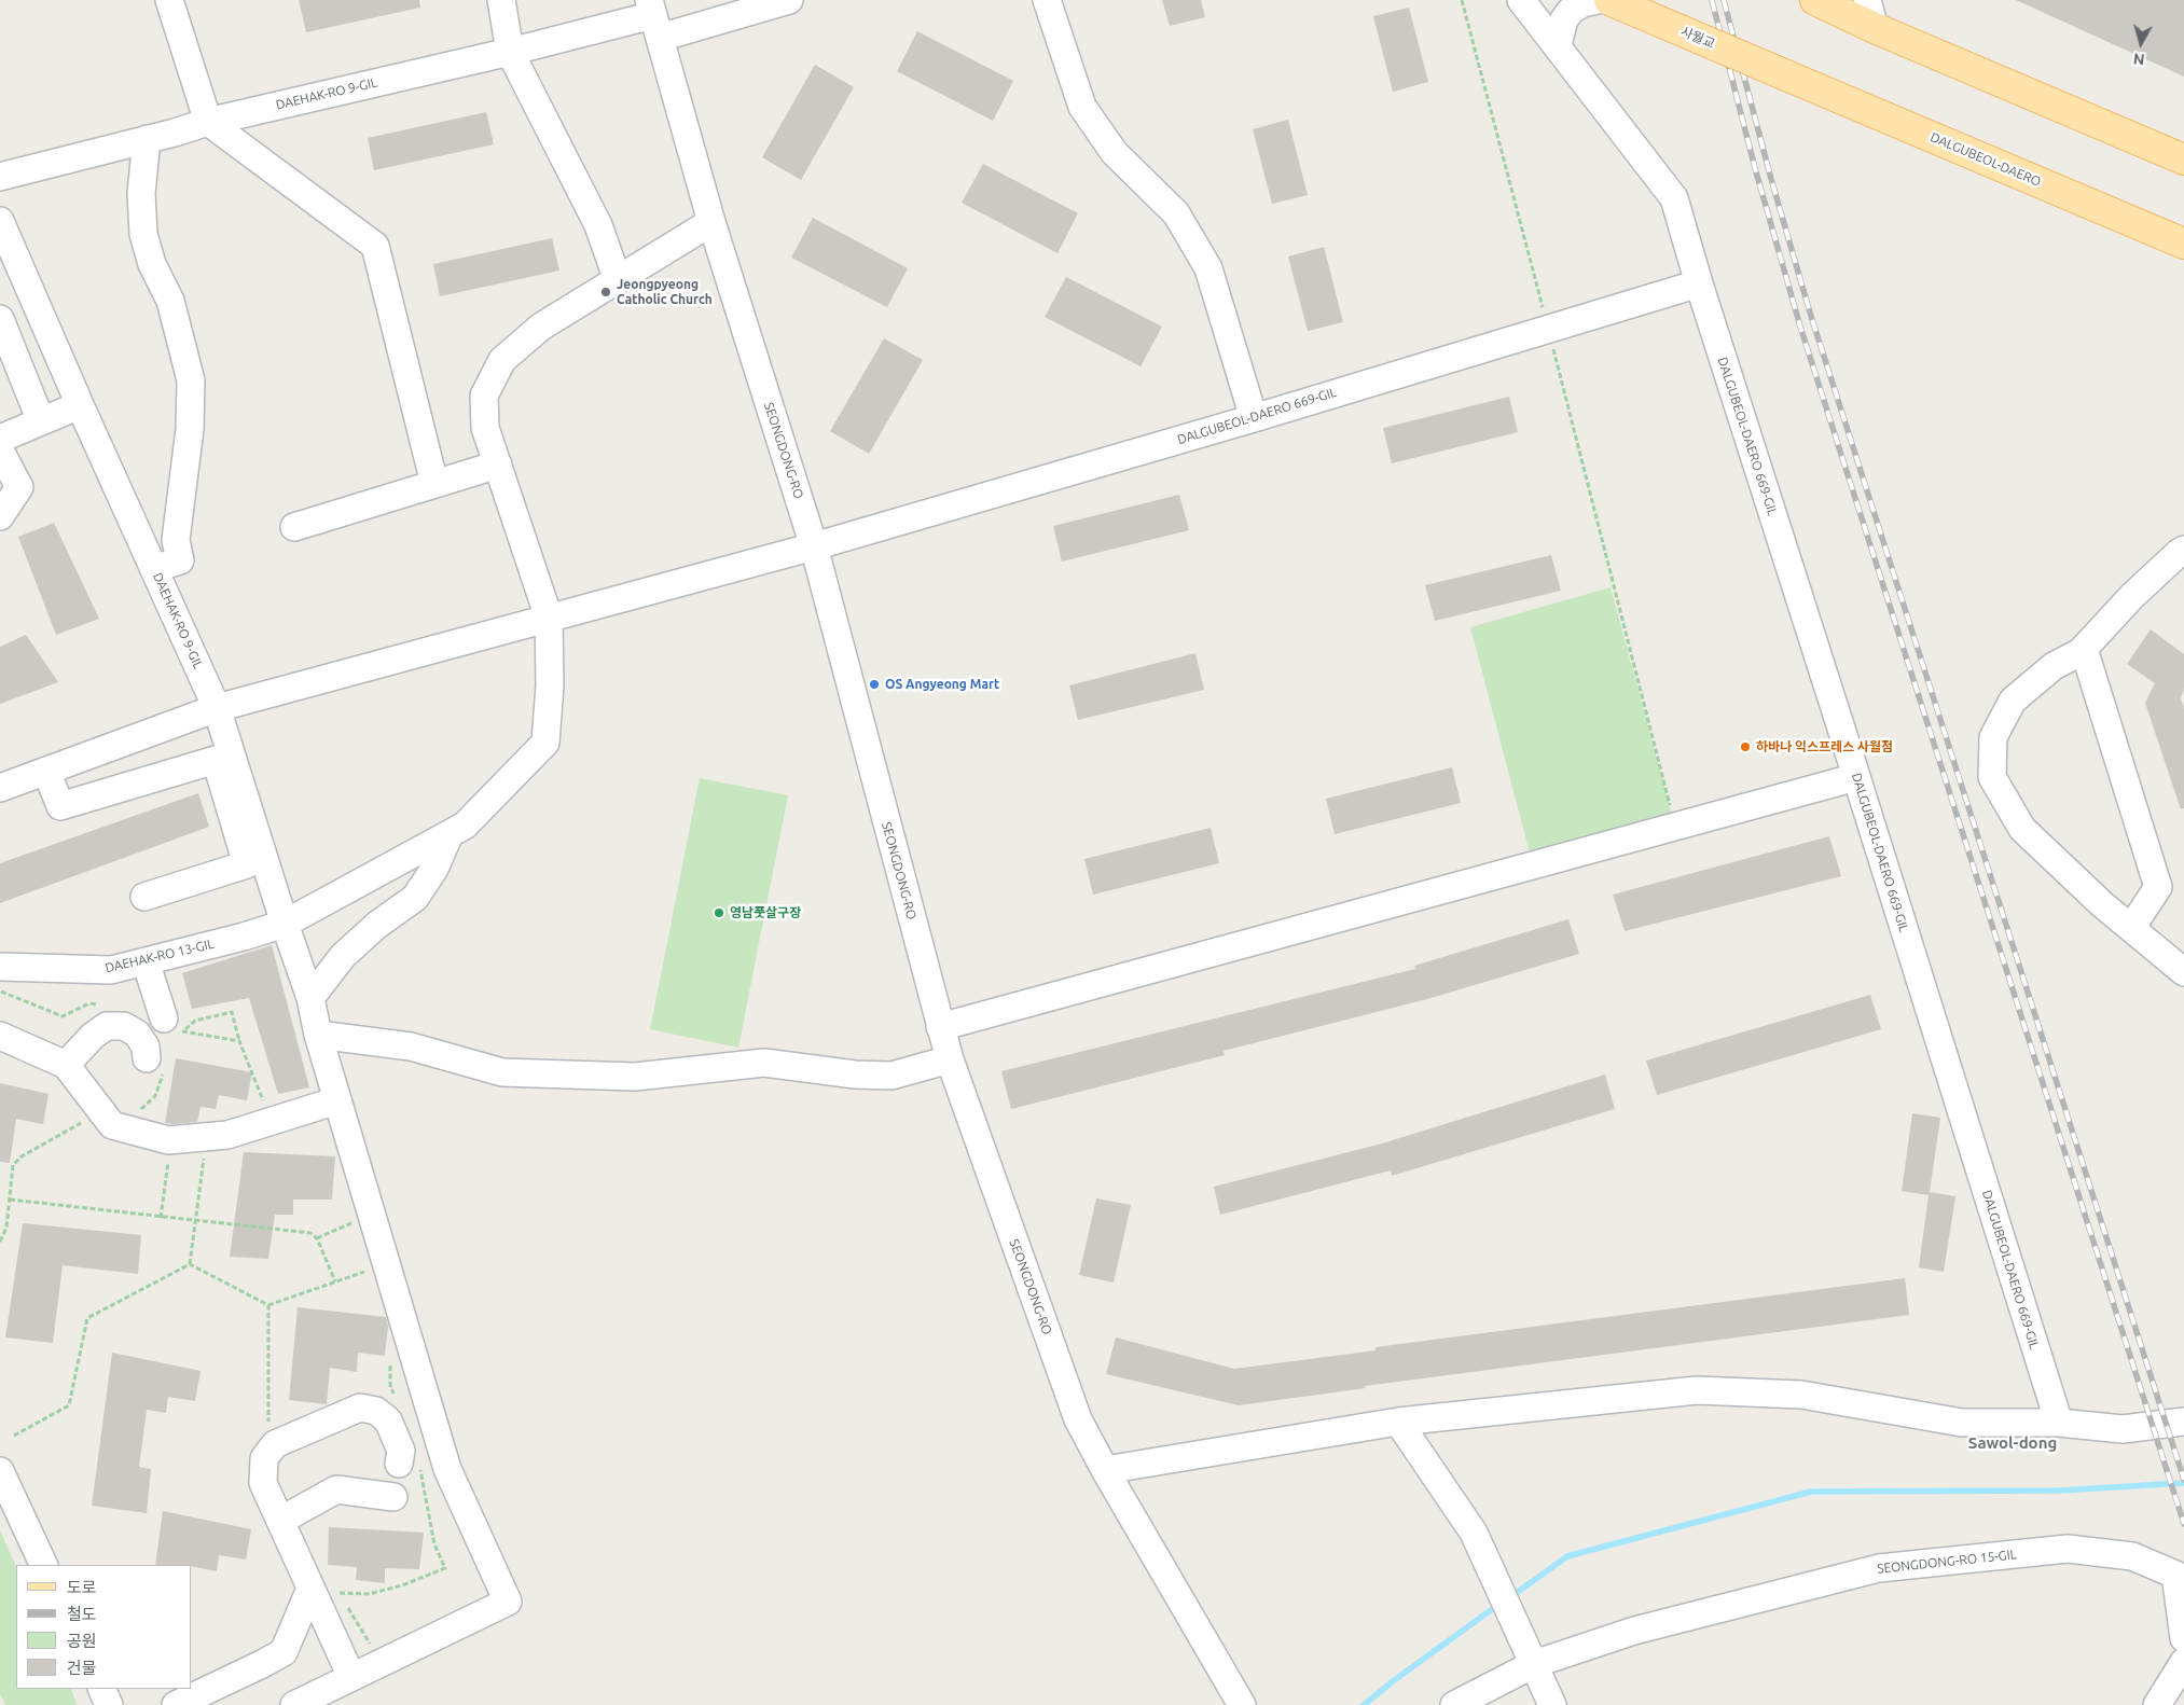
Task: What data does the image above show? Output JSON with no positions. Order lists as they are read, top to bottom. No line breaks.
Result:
{"streets":{"main road":["사월교","DALGUBEOL-DAERO"],"street":["DAEHAK-RO 9-GIL","DALGUBEOL-DAERO 669-GIL","SEONGDONG-RO","DAEHAK-RO 13-GIL","SEONGDONG-RO 15-GIL"]},"crossings":[["사월교","DALGUBEOL-DAERO"],["DAEHAK-RO 9-GIL","DALGUBEOL-DAERO 669-GIL"],["DAEHAK-RO 9-GIL","SEONGDONG-RO"],["DAEHAK-RO 9-GIL","DAEHAK-RO 13-GIL"],["DALGUBEOL-DAERO 669-GIL","SEONGDONG-RO"],["DALGUBEOL-DAERO 669-GIL","DAEHAK-RO 13-GIL"],["SEONGDONG-RO","DAEHAK-RO 13-GIL"]],"districts":["Sawol-dong"],"places":["Jeongpyeong Catholic Church","OS Angyeong Mart","하바나 익스프레스 사월점","영남풋살구장"],"legend":["도로","철도","공원","건물"],"north":"bottom"}
